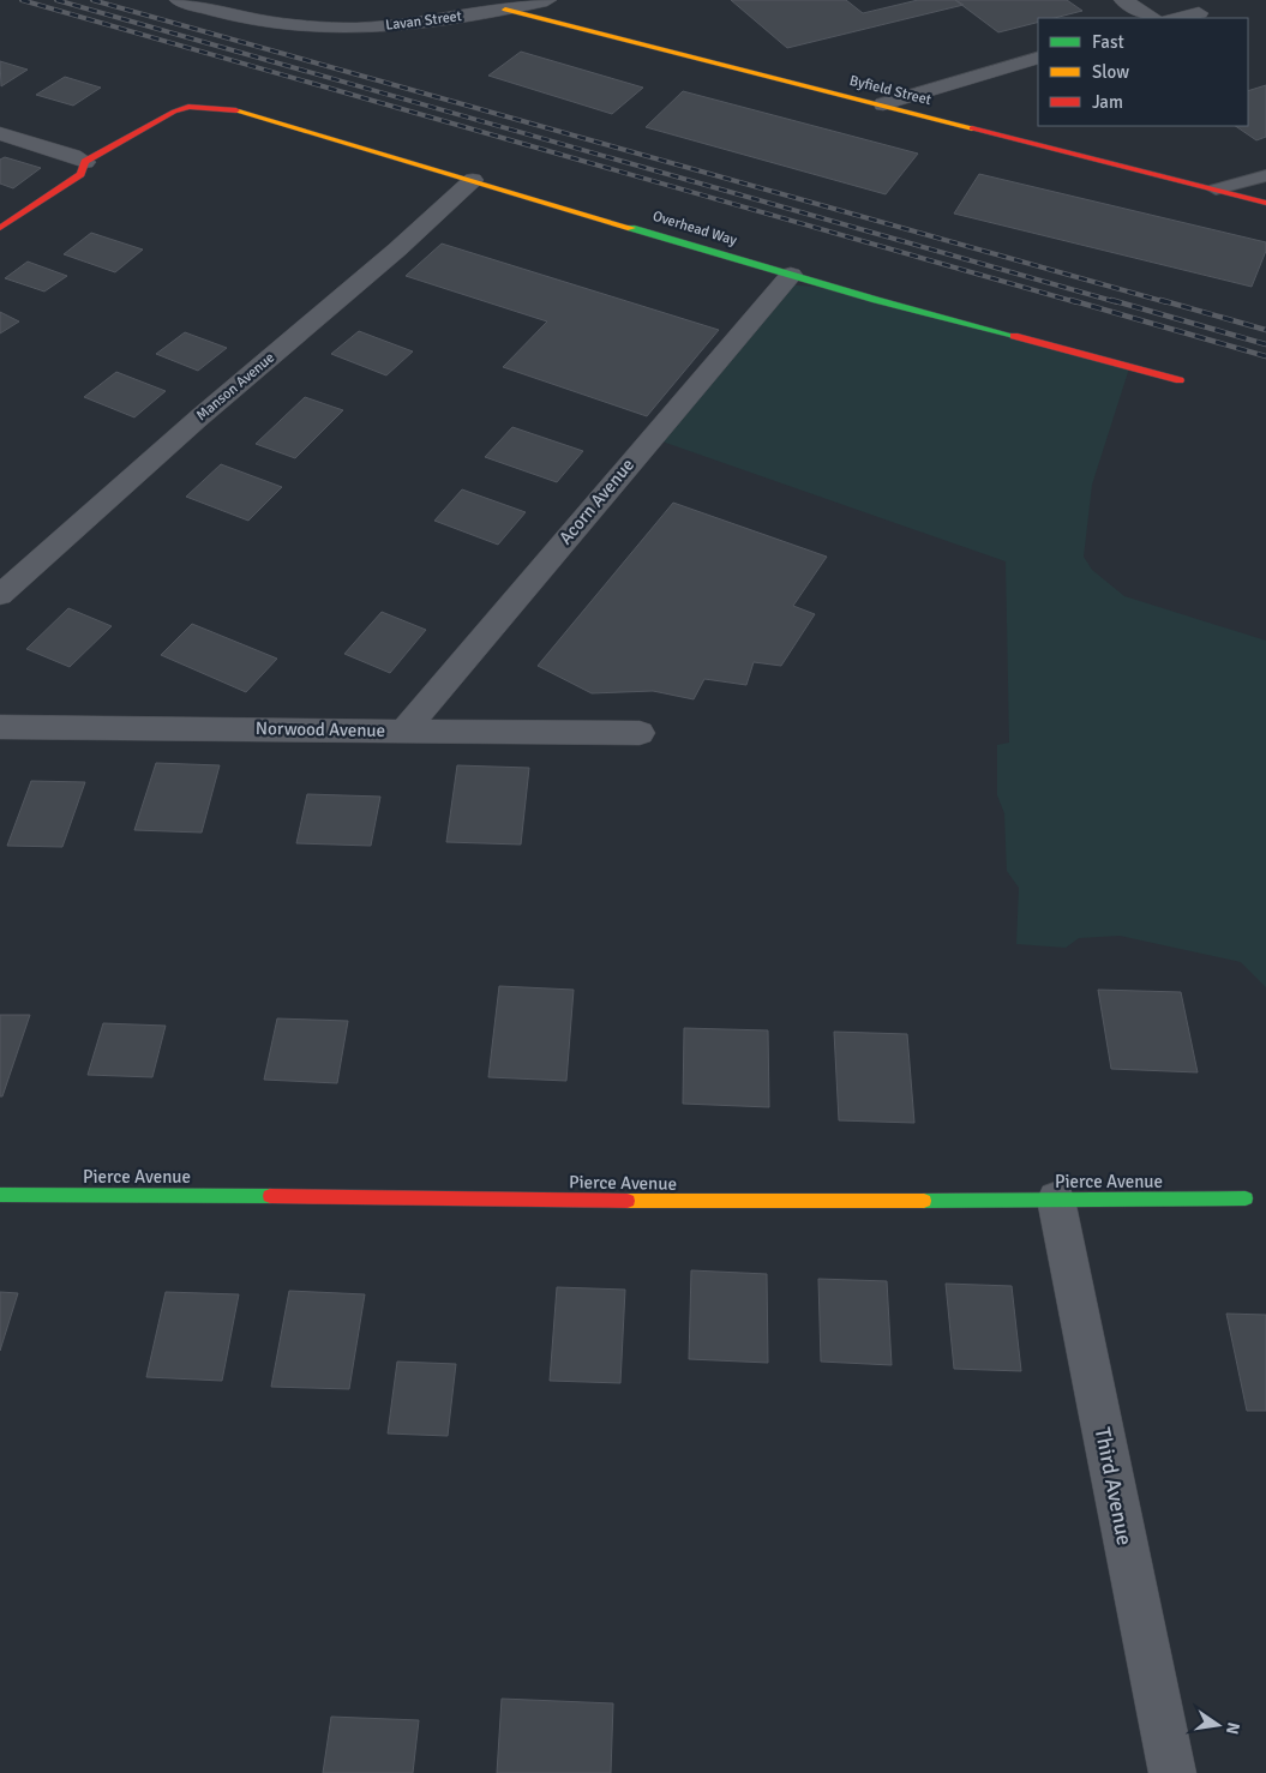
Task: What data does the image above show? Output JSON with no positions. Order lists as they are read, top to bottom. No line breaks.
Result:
{"streets":{"street":["Lavan Street","Byfield Street","Overhead Way","Manson Avenue","Acorn Avenue","Norwood Avenue","Pierce Avenue","Third Avenue"]},"crossings":[["Lavan Street","Byfield Street"],["Overhead Way","Manson Avenue"],["Overhead Way","Acorn Avenue"],["Acorn Avenue","Norwood Avenue"],["Pierce Avenue","Third Avenue"]],"legend":["Fast","Slow","Jam"],"north":"right"}
